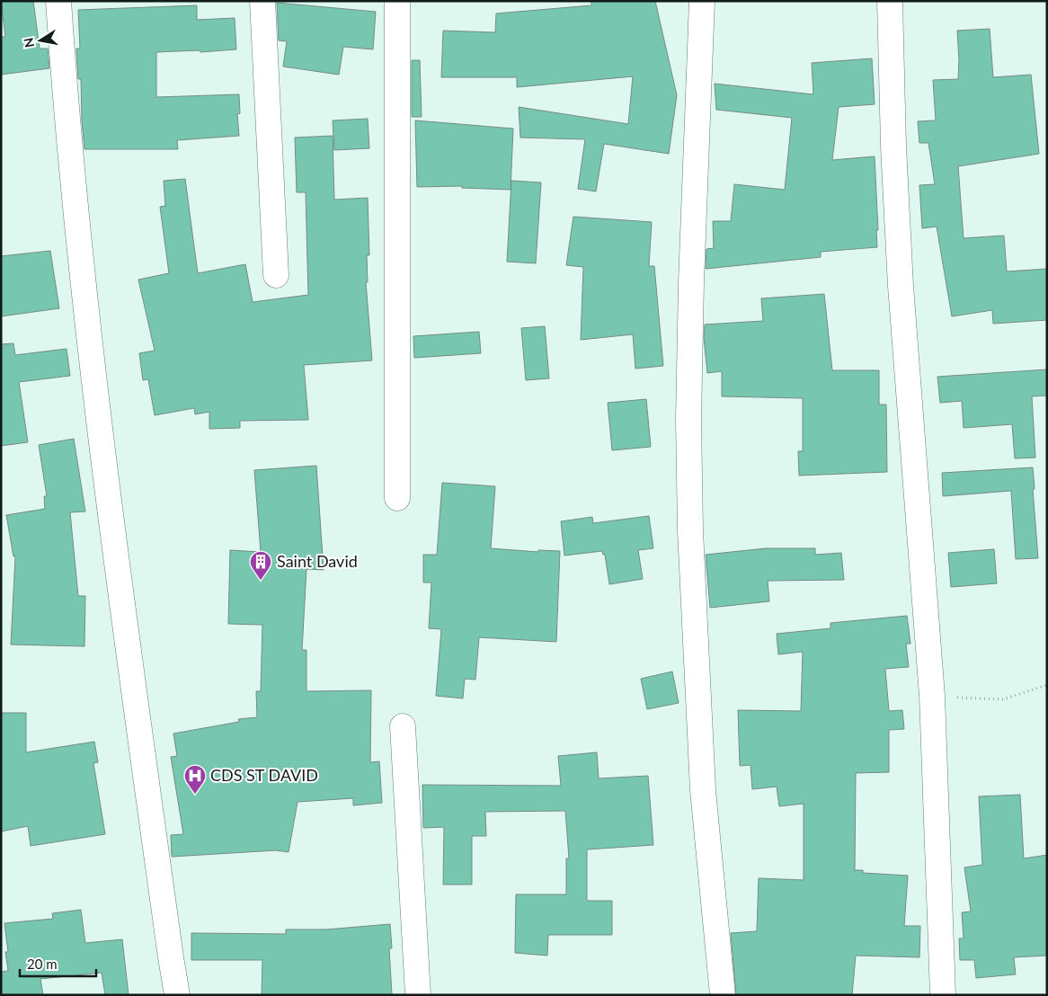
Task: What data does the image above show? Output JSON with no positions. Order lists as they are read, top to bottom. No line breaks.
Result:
{"places":{"building":["Saint David"],"hospital":["CDS ST DAVID"]},"scale_bar":"20 m","north":"left"}
